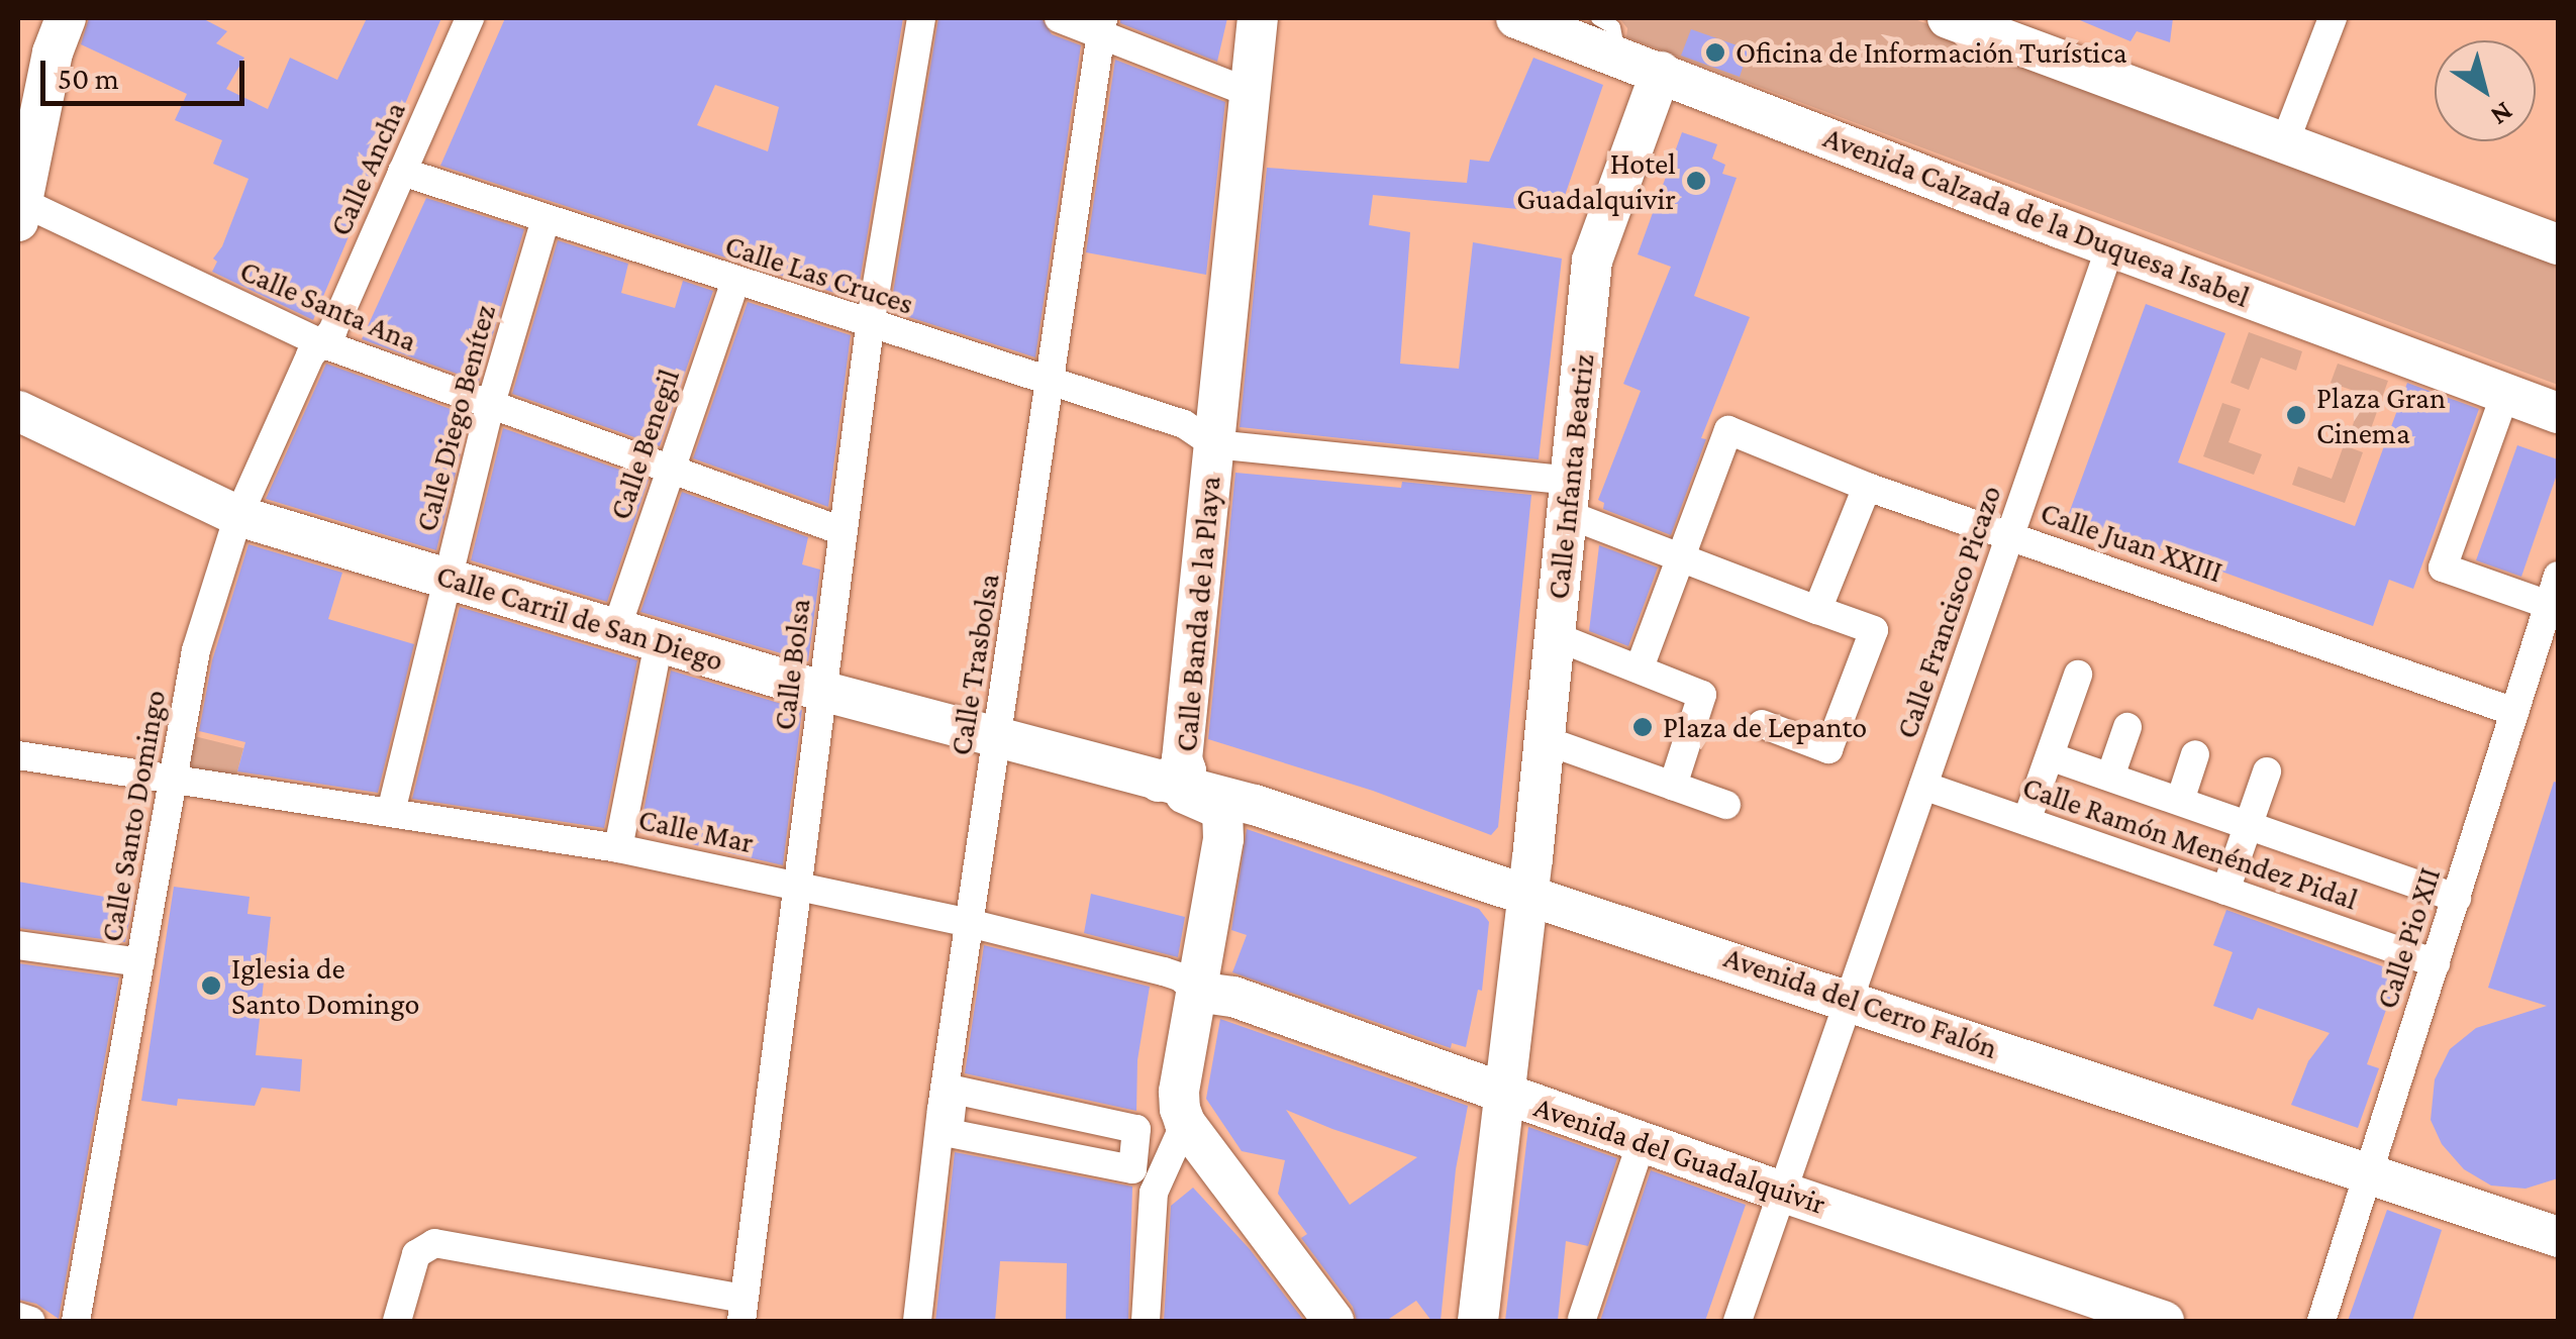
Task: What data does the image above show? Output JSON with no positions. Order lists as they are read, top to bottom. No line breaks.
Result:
{"streets":{"street":["Calle Ancha","Avenida Calzada de la Duquesa Isabel","Calle Las Cruces","Calle Santa Ana","Calle Diego Benítez","Calle Benegil","Calle Infanta Beatriz","Calle Juan XXIII","Calle Francisco Picazo","Calle Banda de la Playa","Calle Carril de San Diego","Calle Bolsa","Calle Trasbolsa","Calle Santo Domingo","Calle Mar","Calle Ramón Menéndez Pidal","Calle Pio XII","Avenida del Cerro Falón","Avenida del Guadalquivir"]},"crossings":[["Calle Ancha","Calle Las Cruces"],["Calle Ancha","Calle Santa Ana"],["Calle Ancha","Calle Santo Domingo"],["Avenida Calzada de la Duquesa Isabel","Calle Infanta Beatriz"],["Avenida Calzada de la Duquesa Isabel","Calle Francisco Picazo"],["Calle Las Cruces","Calle Diego Benítez"],["Calle Las Cruces","Calle Benegil"],["Calle Las Cruces","Calle Banda de la Playa"],["Calle Las Cruces","Calle Bolsa"],["Calle Las Cruces","Calle Trasbolsa"],["Calle Santa Ana","Calle Diego Benítez"],["Calle Santa Ana","Calle Benegil"],["Calle Santa Ana","Calle Bolsa"],["Calle Santa Ana","Calle Santo Domingo"],["Calle Diego Benítez","Calle Carril de San Diego"],["Calle Diego Benítez","Calle Mar"],["Calle Benegil","Calle Carril de San Diego"],["Calle Infanta Beatriz","Avenida del Cerro Falón"],["Calle Infanta Beatriz","Avenida del Guadalquivir"],["Calle Juan XXIII","Calle Francisco Picazo"],["Calle Juan XXIII","Calle Pio XII"],["Calle Francisco Picazo","Calle Ramón Menéndez Pidal"],["Calle Francisco Picazo","Avenida del Cerro Falón"],["Calle Francisco Picazo","Avenida del Guadalquivir"],["Calle Banda de la Playa","Calle Carril de San Diego"],["Calle Banda de la Playa","Calle Mar"],["Calle Banda de la Playa","Avenida del Cerro Falón"],["Calle Banda de la Playa","Avenida del Guadalquivir"],["Calle Carril de San Diego","Calle Bolsa"],["Calle Carril de San Diego","Calle Trasbolsa"],["Calle Carril de San Diego","Calle Santo Domingo"],["Calle Carril de San Diego","Avenida del Cerro Falón"],["Calle Bolsa","Calle Mar"],["Calle Trasbolsa","Calle Mar"],["Calle Santo Domingo","Calle Mar"],["Calle Mar","Avenida del Guadalquivir"],["Calle Ramón Menéndez Pidal","Calle Pio XII"],["Calle Pio XII","Avenida del Cerro Falón"]],"places":["Oficina de Información Turística","Hotel Guadalquivir","Plaza Gran Cinema","Plaza de Lepanto","Iglesia de Santo Domingo"],"scale_bar":"50 m","north":"bottom right"}
